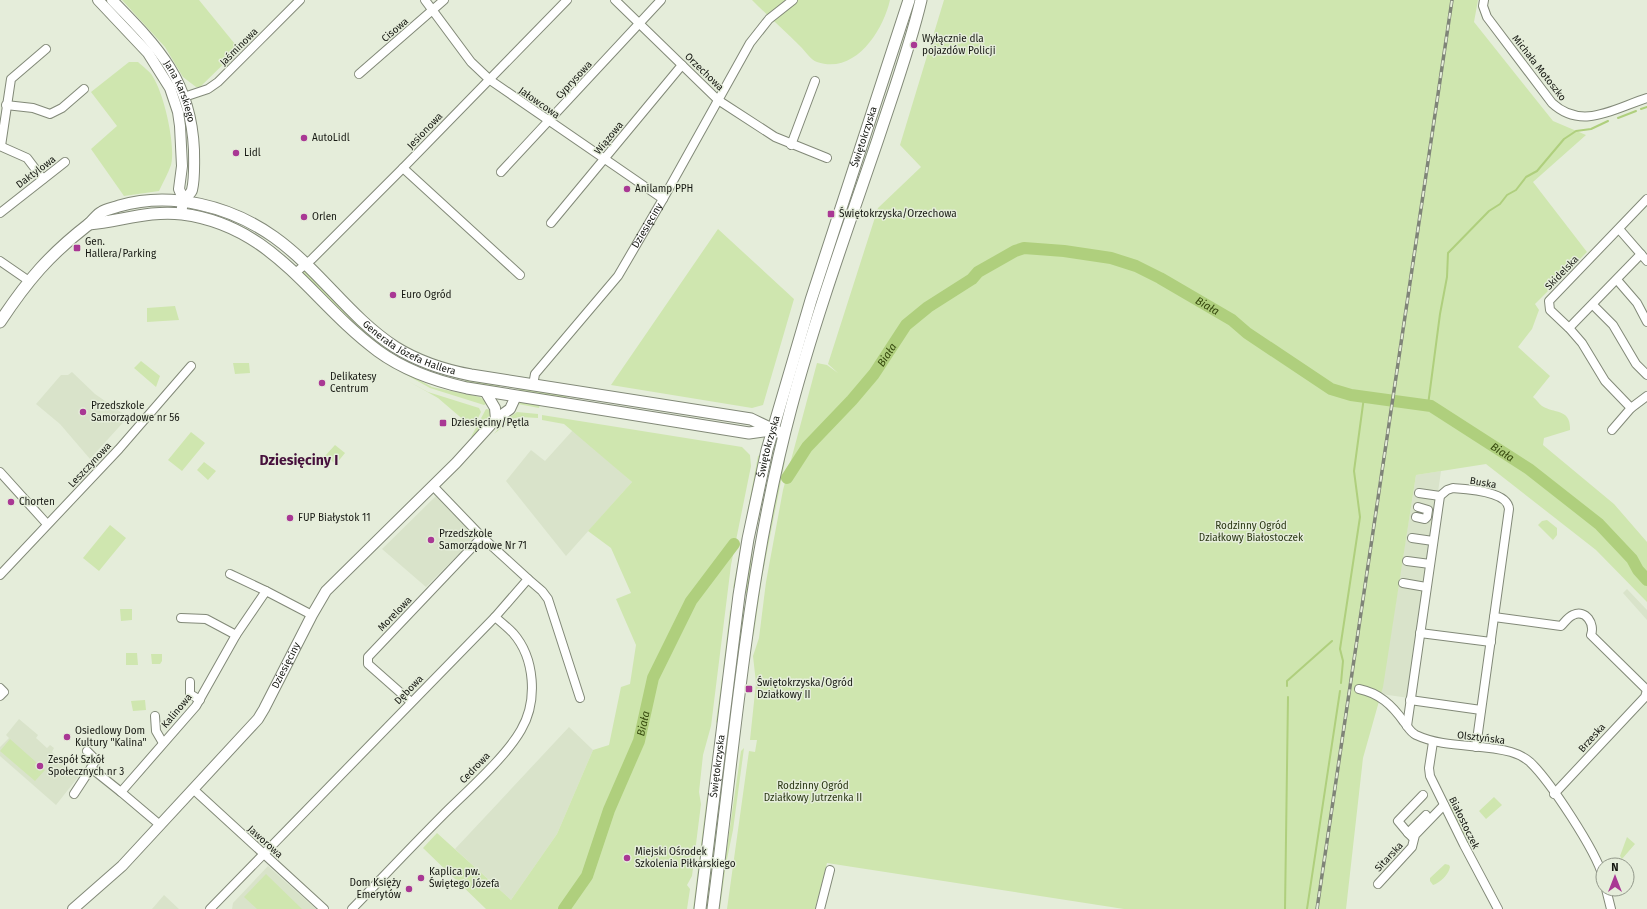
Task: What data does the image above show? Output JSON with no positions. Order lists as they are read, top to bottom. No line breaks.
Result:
{"streets":{"main road":["Świętokrzyska","Generała Józefa Hallera"],"street":["Cisowa","Jaśminowa","Michała Motoszko","Orzechowa","Cyprysowa","Jana Karskiego","Jałowcowa","Jesionowa","Wiązowa","Daktylowa","Dziesięciny","Skidelska","Leszczynowa","Buska","Morelowa","Dębowa","Kalinowa","Olsztyńska","Brzeska","Cedrowa","Białostoczek","Jaworowa","Sitarska"]},"crossings":[["Cisowa","Jałowcowa"],["Jaśminowa","Jana Karskiego"],["Orzechowa","Cyprysowa"],["Orzechowa","Wiązowa"],["Orzechowa","Dziesięciny"],["Cyprysowa","Jałowcowa"],["Jana Karskiego","Generała Józefa Hallera"],["Jałowcowa","Jesionowa"],["Jałowcowa","Wiązowa"],["Jałowcowa","Dziesięciny"],["Jesionowa","Generała Józefa Hallera"],["Świętokrzyska","Generała Józefa Hallera"],["Dziesięciny","Generała Józefa Hallera"],["Dziesięciny","Jaworowa"],["Buska","Olsztyńska"],["Morelowa","Dębowa"],["Dębowa","Cedrowa"],["Dębowa","Jaworowa"],["Olsztyńska","Brzeska"],["Olsztyńska","Białostoczek"]],"districts":["Dziesięciny I"],"water":["Biała"],"parks":["Rodzinny Ogród Działkowy Białostoczek","Rodzinny Ogród Działkowy Jutrzenka II"],"places":{"other":["Wyłącznie dla pojazdów Policji","AutoLidl","Lidl","Anilamp PPH","Orlen","Euro Ogród","Delikatesy Centrum","Przedszkole Samorządowe nr 56","Chorten","FUP Białystok 11","Przedszkole Samorządowe Nr 71","Osiedlowy Dom Kultury \"Kalina\"","Zespół Szkół Społecznych nr 3","Miejski Ośrodek Szkolenia Piłkarskiego","Kaplica pw. Świętego Józefa","Dom Księży Emerytów"],"transit":["Świętokrzyska/Orzechowa","Gen. Hallera/Parking","Dziesięciny/Pętla","Świętokrzyska/Ogród Działkowy II"]},"north":"top"}
